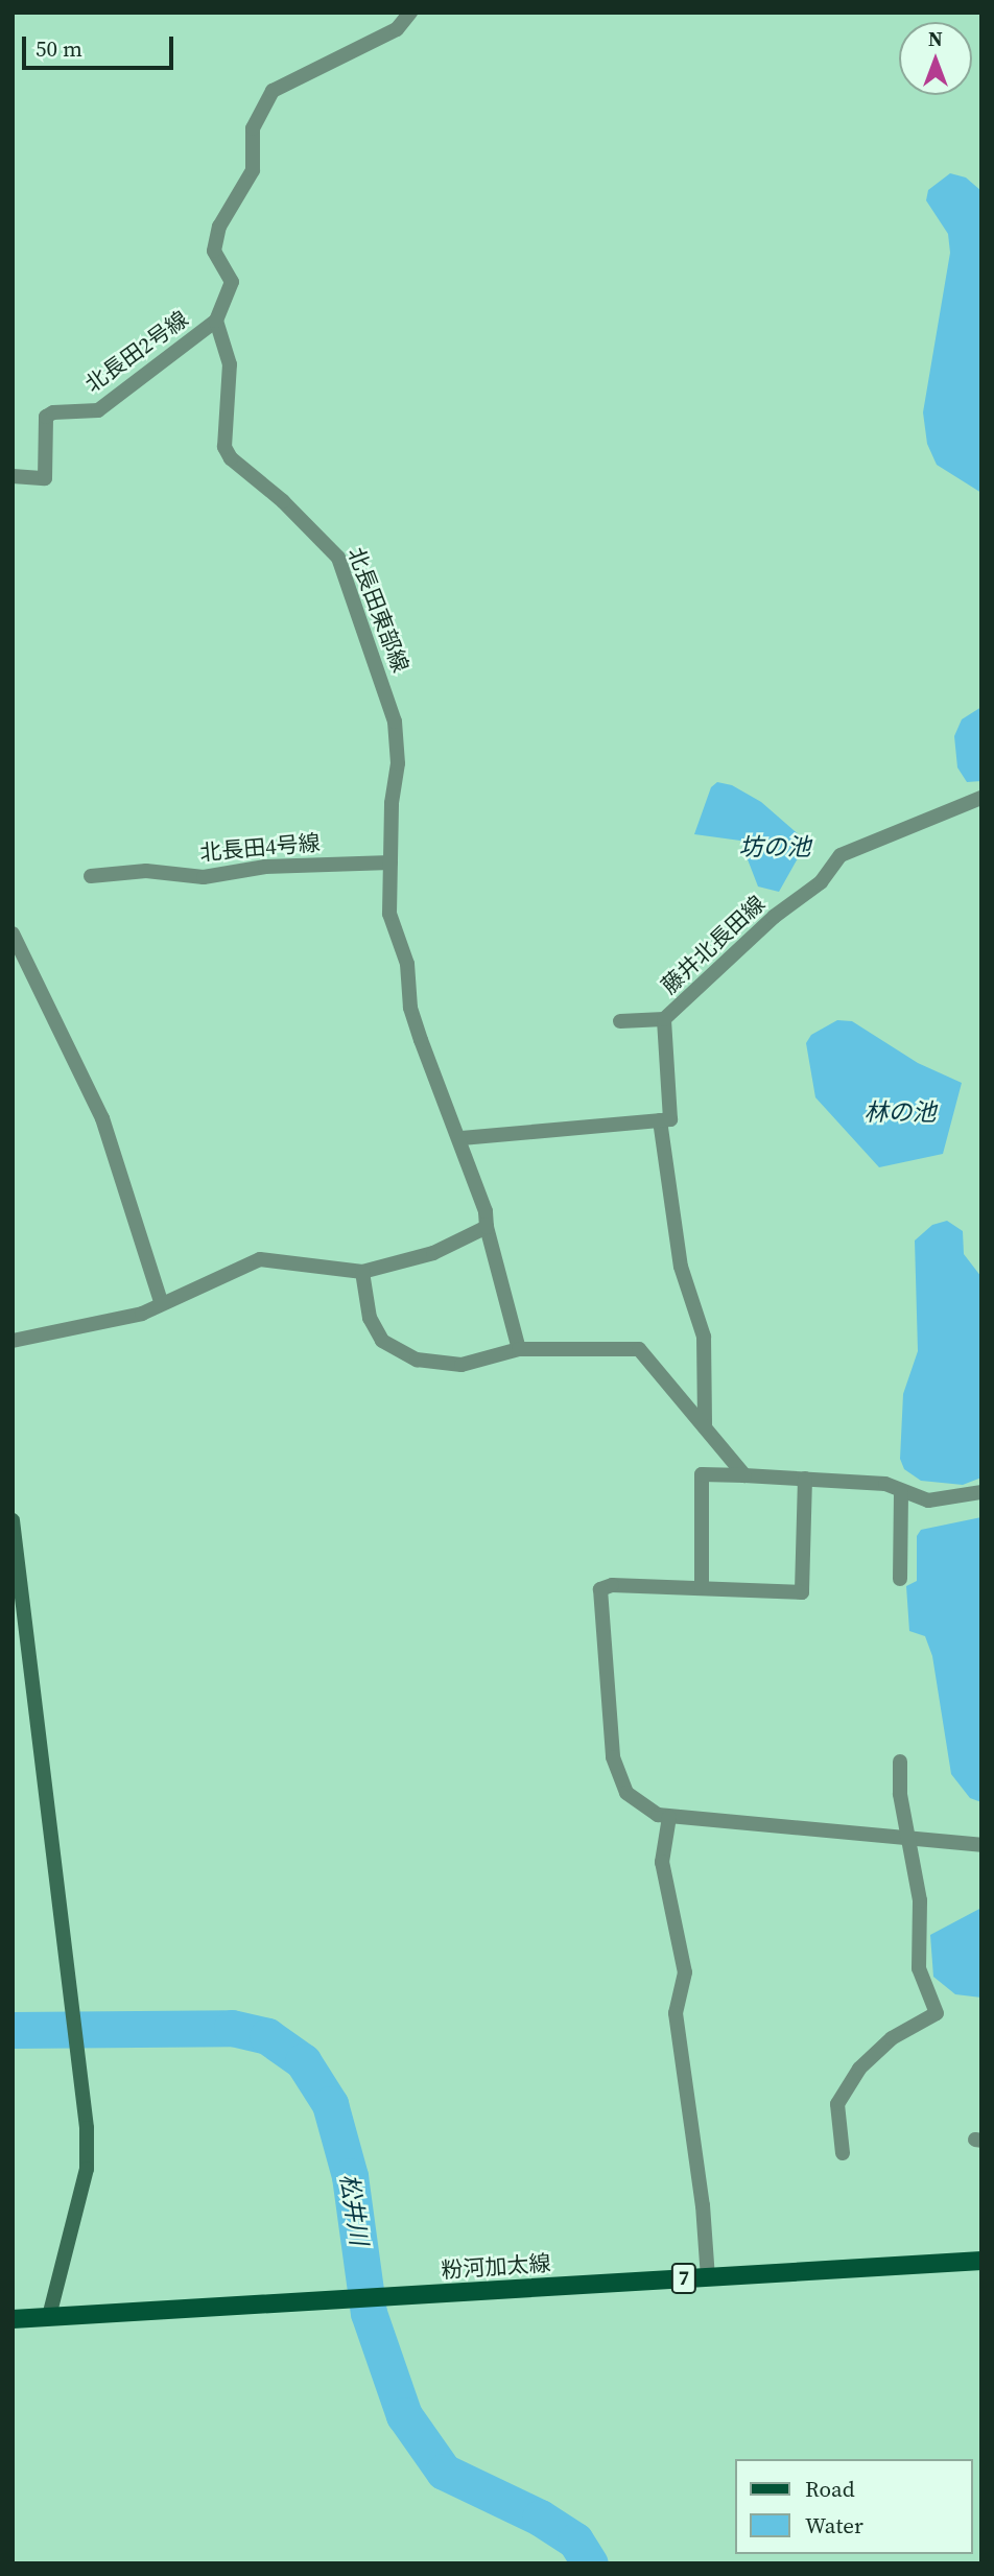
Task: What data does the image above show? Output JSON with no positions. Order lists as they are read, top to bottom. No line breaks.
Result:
{"streets":{"main road":["粉河加太線","7"],"street":["北長田2号線","北長田東部線","北長田4号線","藤井北長田線"]},"crossings":[["北長田2号線","北長田東部線"],["北長田東部線","北長田4号線"]],"water":["坊の池","林の池","松井川"],"legend":["Road","Water"],"scale_bar":"50 m","north":"top"}
